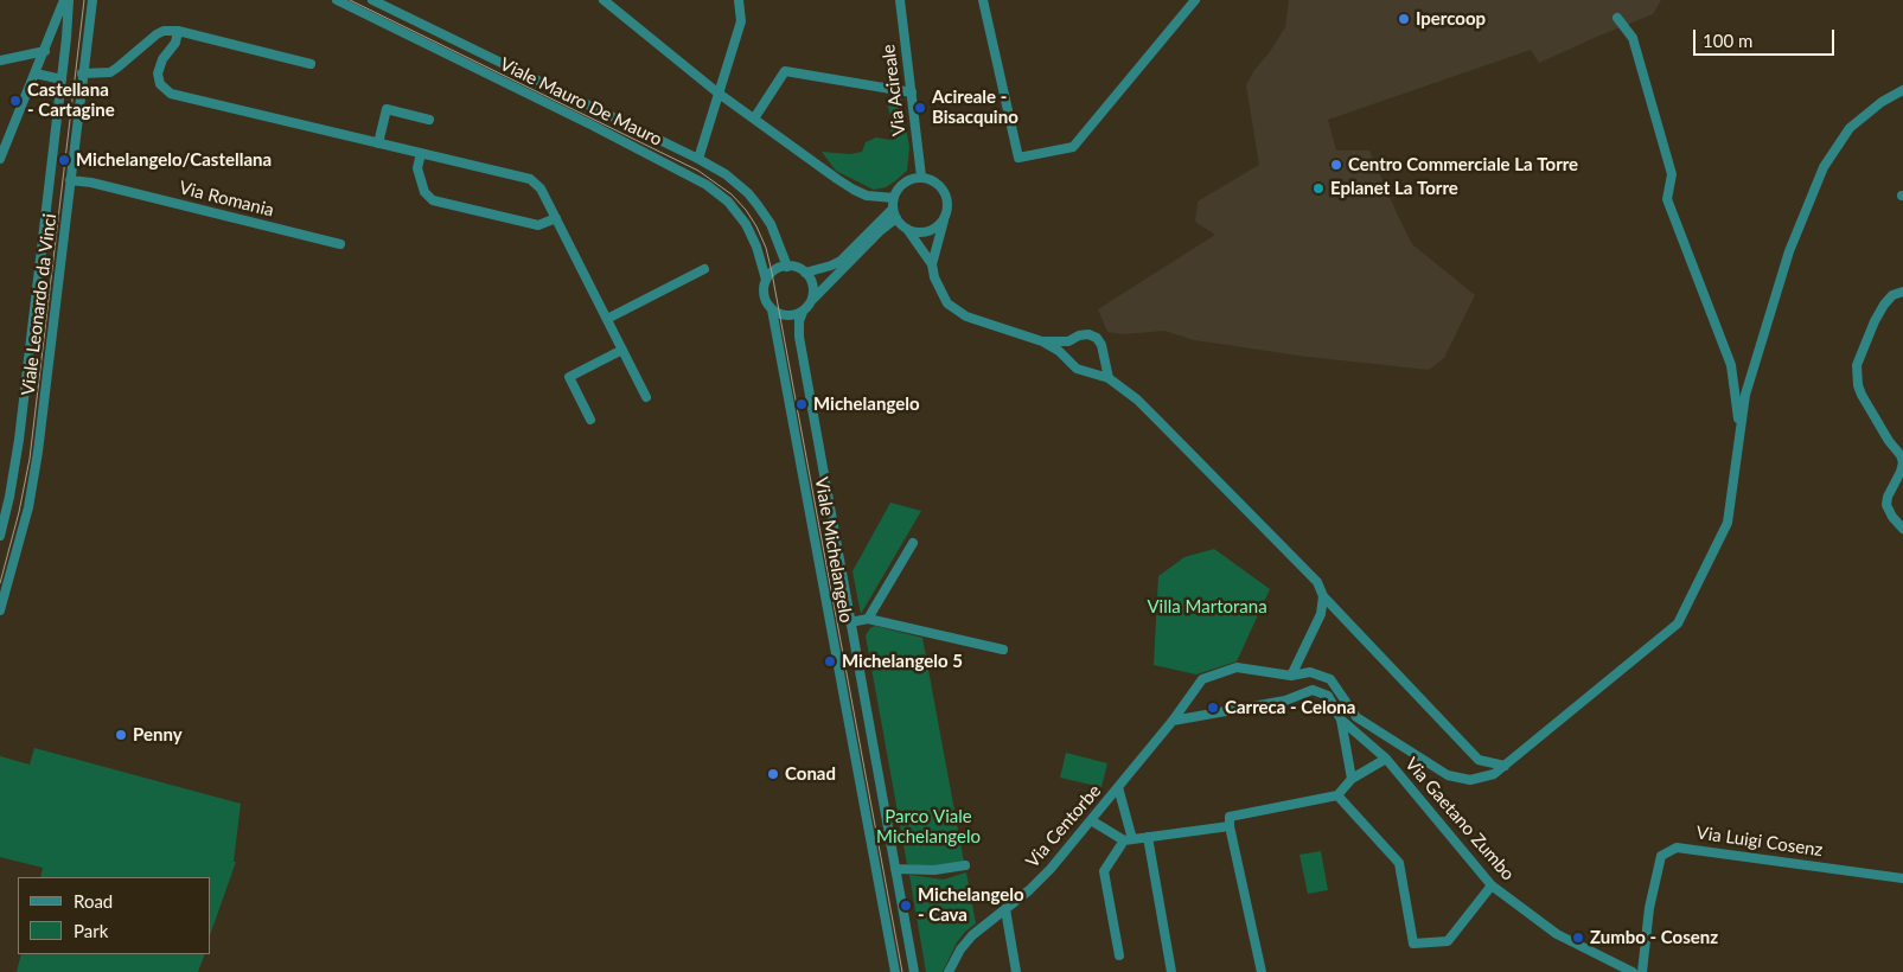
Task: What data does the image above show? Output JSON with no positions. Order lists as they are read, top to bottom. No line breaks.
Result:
{"streets":{"street":["Via Acireale","Viale Mauro De Mauro","Via Romania","Viale Leonardo da Vinci","Viale Michelangelo","Via Gaetano Zumbo","Via Centorbe","Via Luigi Cosenz"]},"crossings":[["Viale Mauro De Mauro","Viale Michelangelo"],["Via Romania","Viale Leonardo da Vinci"]],"parks":["Villa Martorana","Parco Viale Michelangelo"],"places":["Ipercoop","Castellana - Cartagine","Acireale - Bisacquino","Michelangelo/Castellana","Centro Commerciale La Torre","Eplanet La Torre","Michelangelo","Michelangelo 5","Carreca - Celona","Penny","Conad","Michelangelo - Cava","Zumbo - Cosenz"],"legend":["Road","Park"],"scale_bar":"100 m"}
